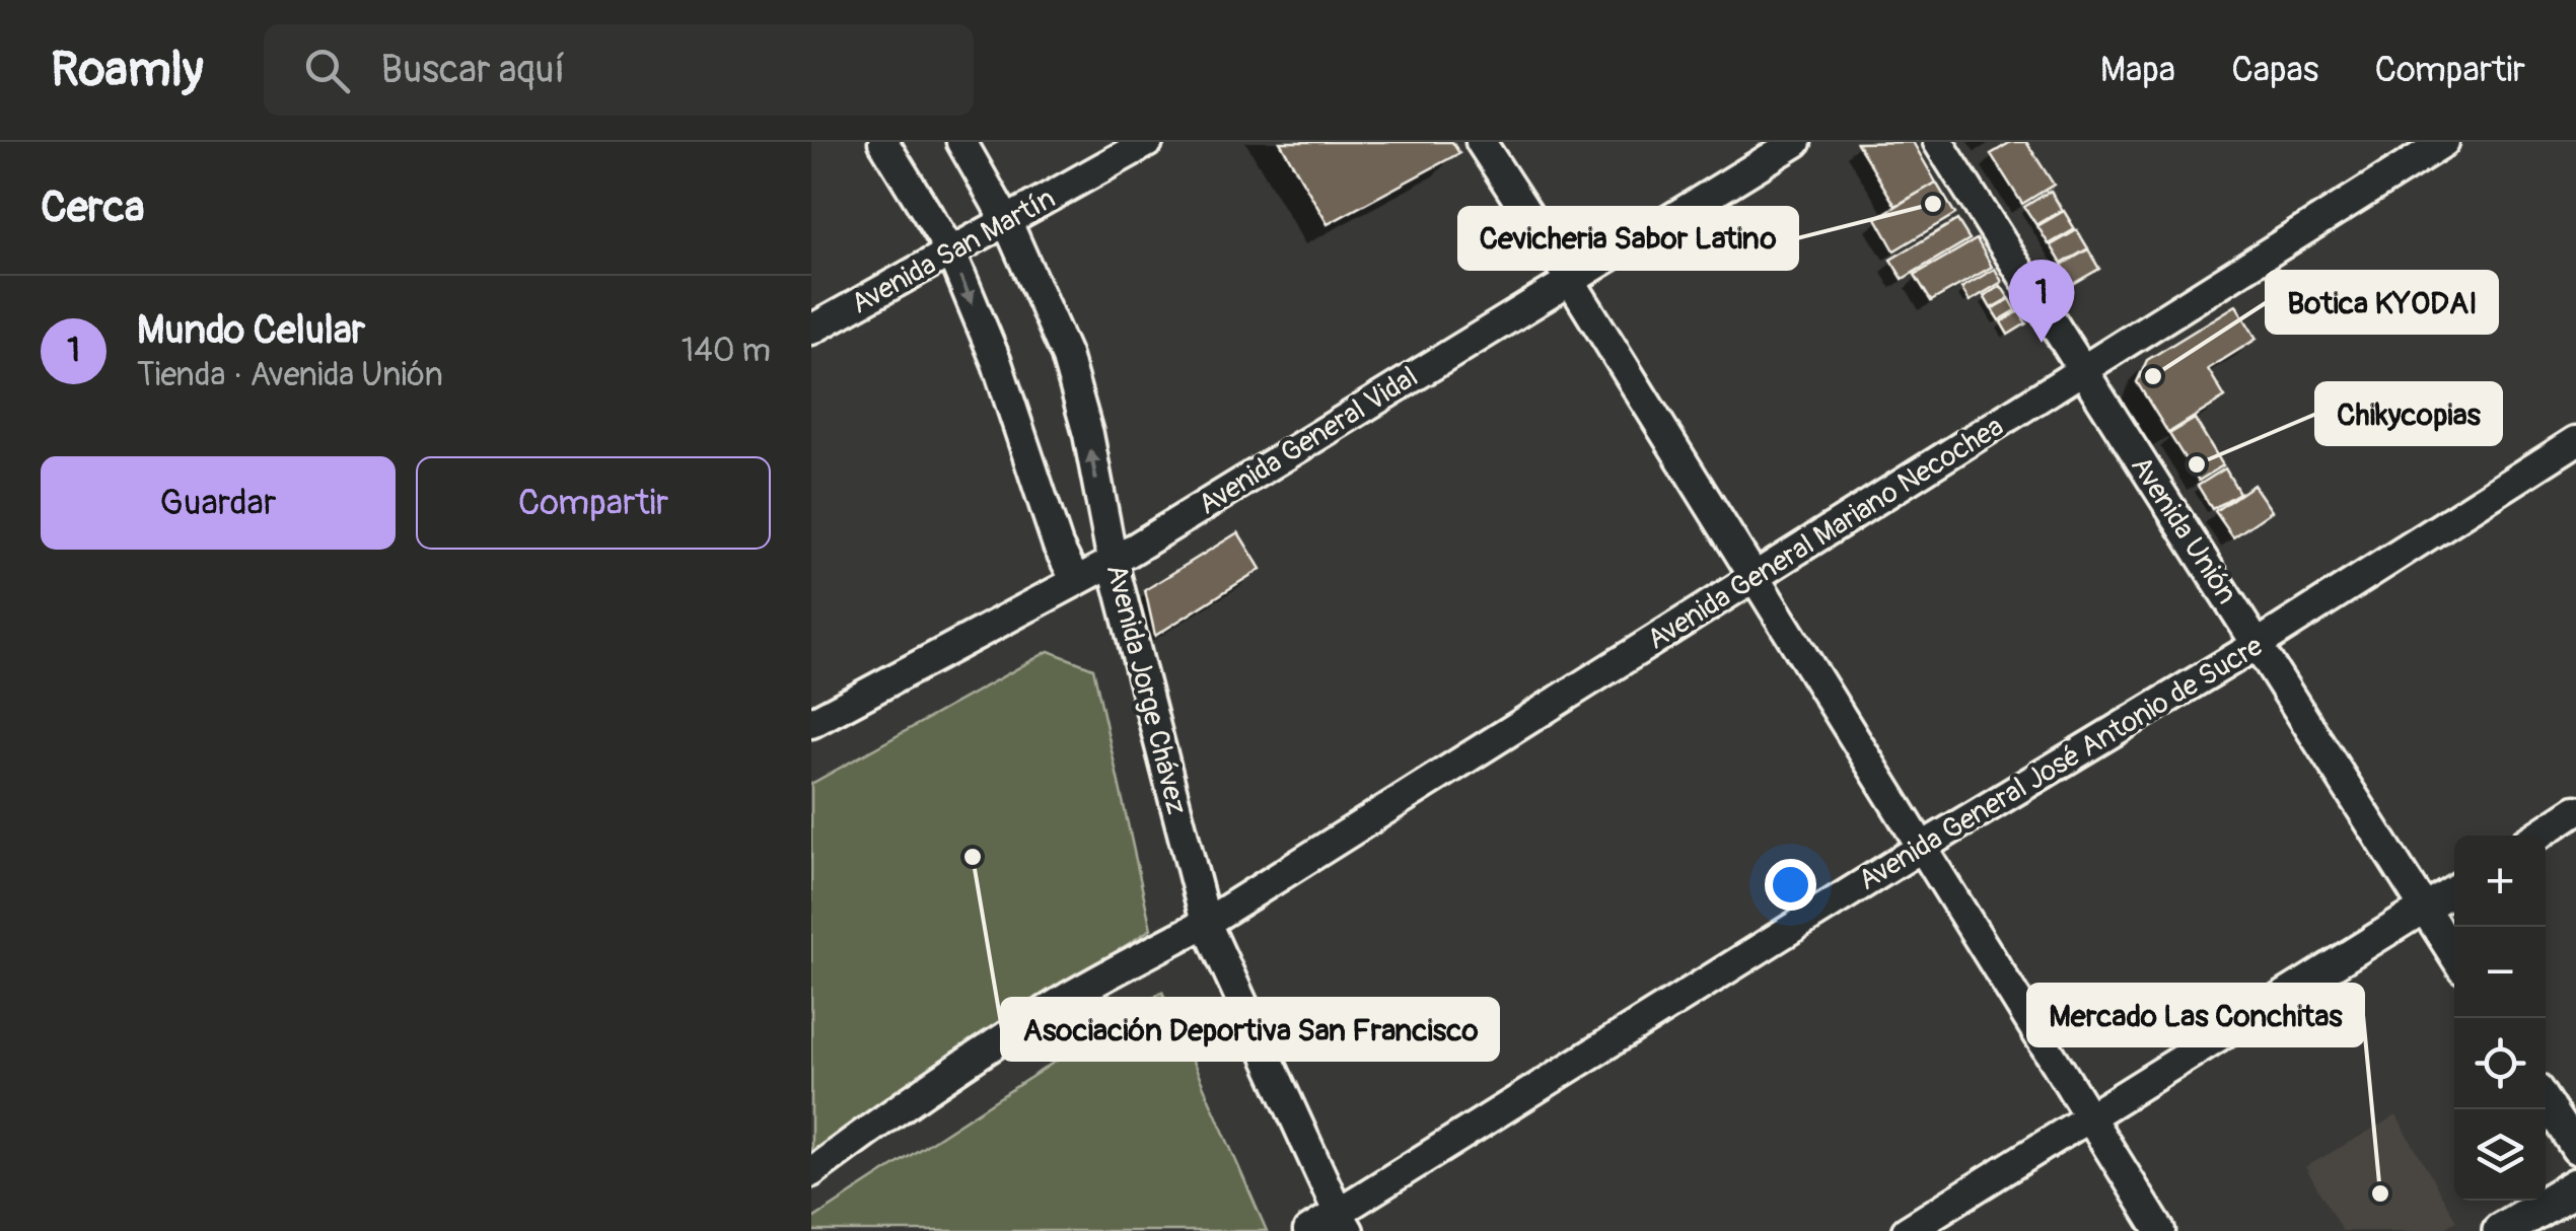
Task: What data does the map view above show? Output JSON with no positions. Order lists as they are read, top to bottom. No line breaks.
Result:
{"streets":{"street":["Avenida San Martín","Avenida General Vidal","Avenida Unión","Avenida General Mariano Necochea","Avenida Jorge Chávez","Avenida General José Antonio de Sucre"]},"crossings":[["Avenida San Martín","Avenida Jorge Chávez"],["Avenida General Vidal","Avenida Jorge Chávez"],["Avenida Unión","Avenida General Mariano Necochea"],["Avenida Unión","Avenida General José Antonio de Sucre"],["Avenida General Mariano Necochea","Avenida Jorge Chávez"],["Avenida Jorge Chávez","Avenida General José Antonio de Sucre"]],"places":["Cevicheria Sabor Latino","Botica KYODAI","Chikycopias","Asociación Deportiva San Francisco","Mercado Las Conchitas"],"page":{"header":"Roamly","search":"Buscar aquí","nav":["Mapa","Capas","Compartir"],"heading":"Cerca","pins":"1","list":[{"mark":"1","name":"Mundo Celular","note":"Tienda · Avenida Unión","value":"140 m"}],"buttons":["Guardar","Compartir"],"map_buttons":["+","−"]}}
